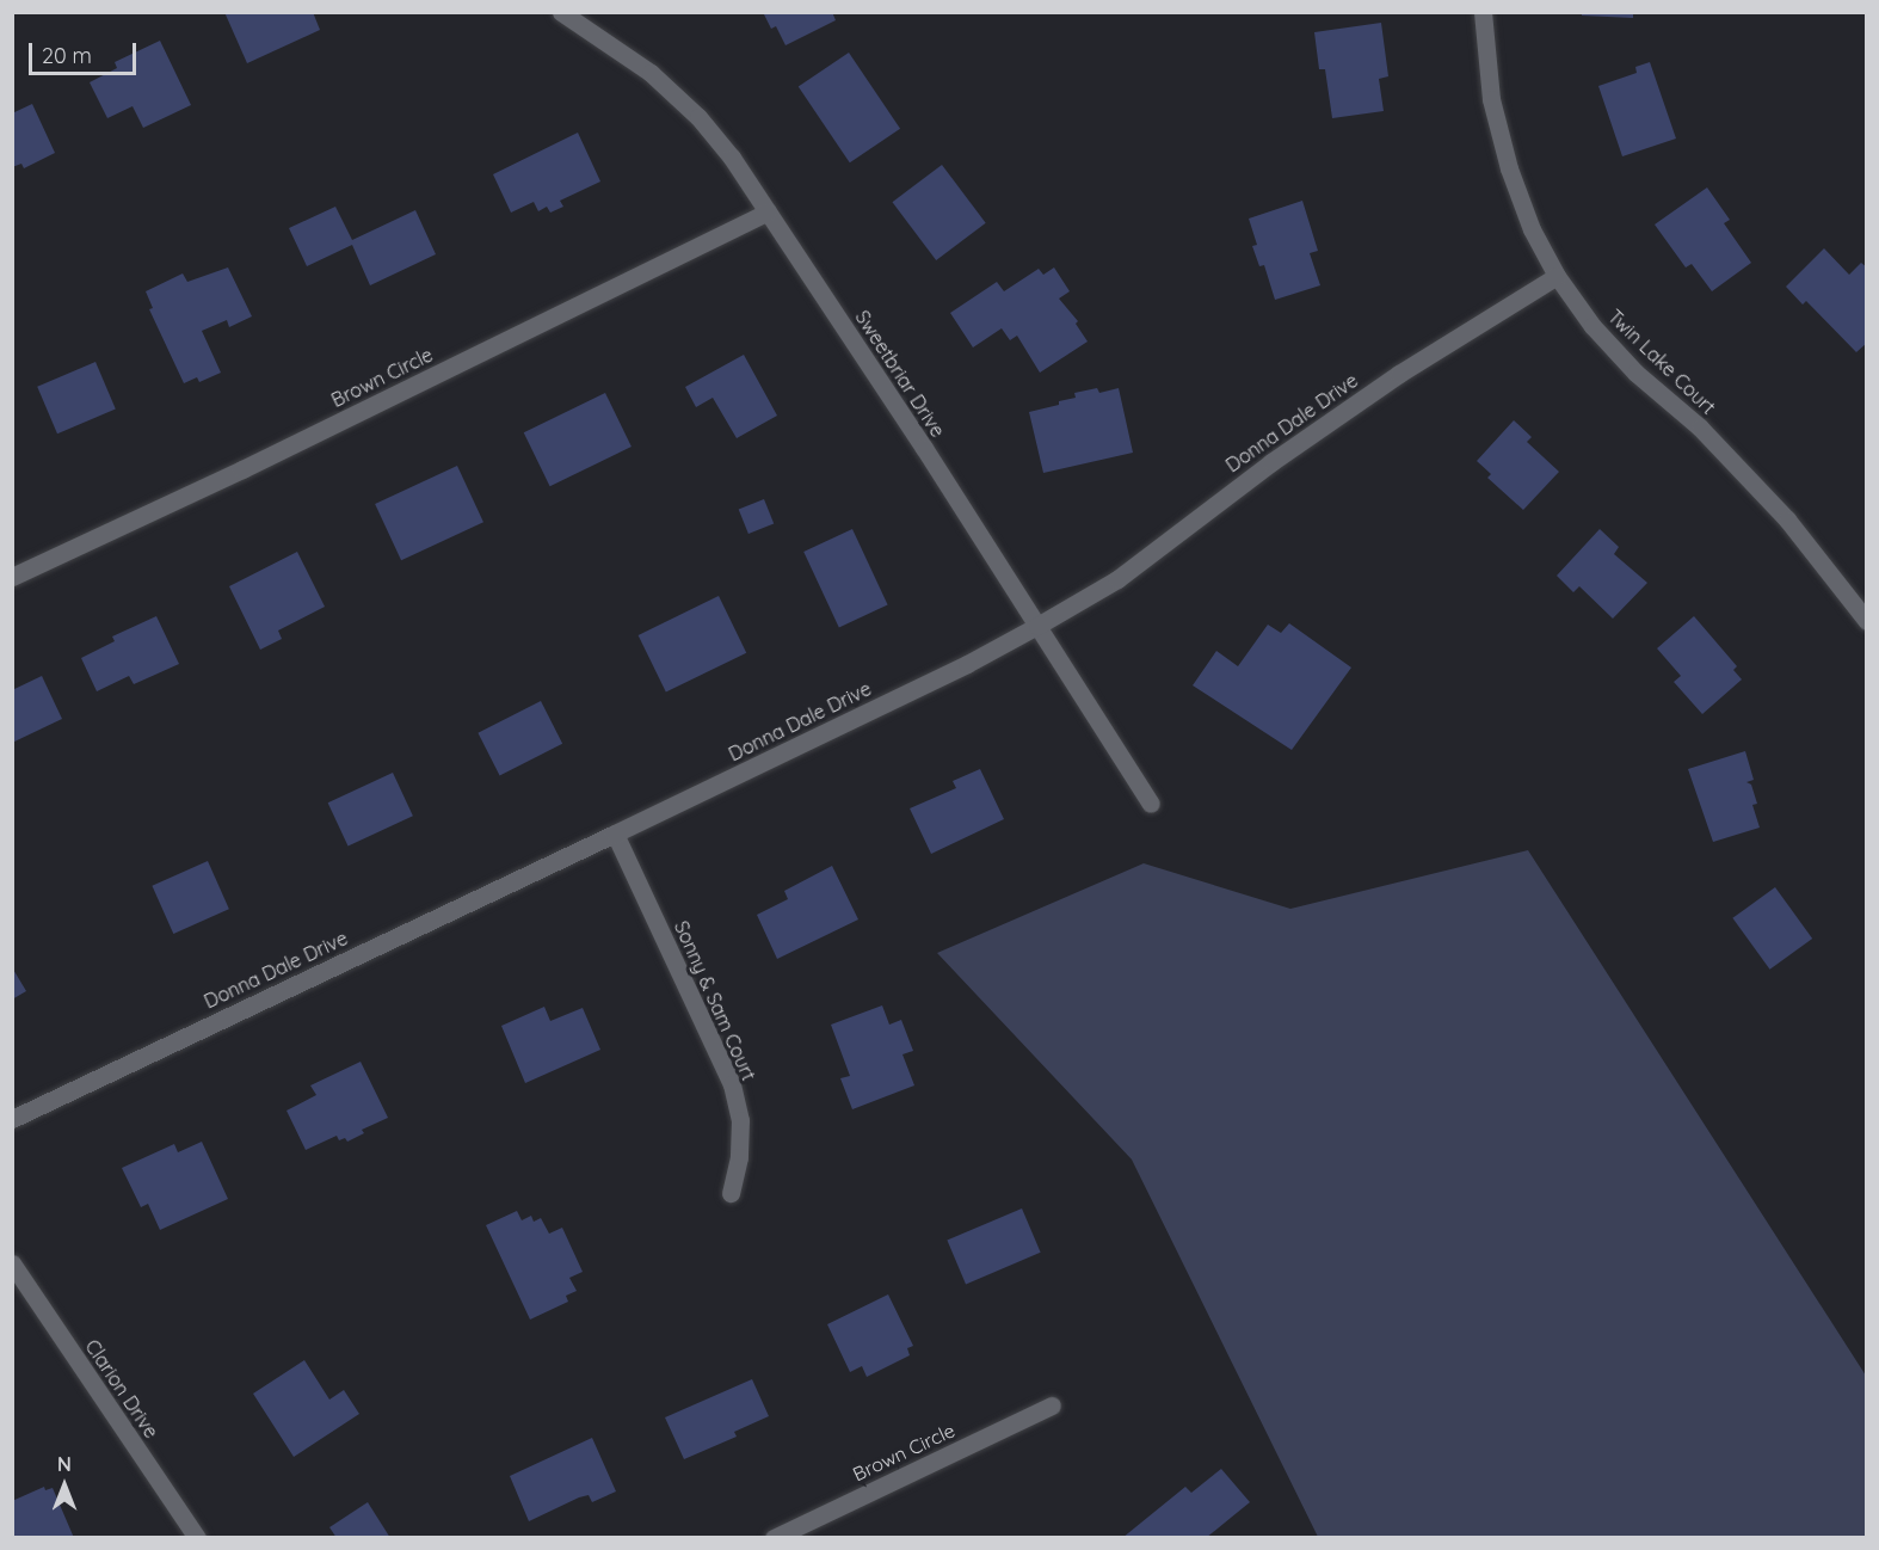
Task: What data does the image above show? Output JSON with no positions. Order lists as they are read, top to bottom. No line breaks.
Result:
{"streets":{"street":["Twin Lake Court","Sweetbriar Drive","Brown Circle","Donna Dale Drive","Sonny & Sam Court","Clarion Drive"]},"crossings":[["Twin Lake Court","Donna Dale Drive"],["Sweetbriar Drive","Brown Circle"],["Sweetbriar Drive","Donna Dale Drive"],["Donna Dale Drive","Sonny & Sam Court"]],"scale_bar":"20 m","north":"top"}
